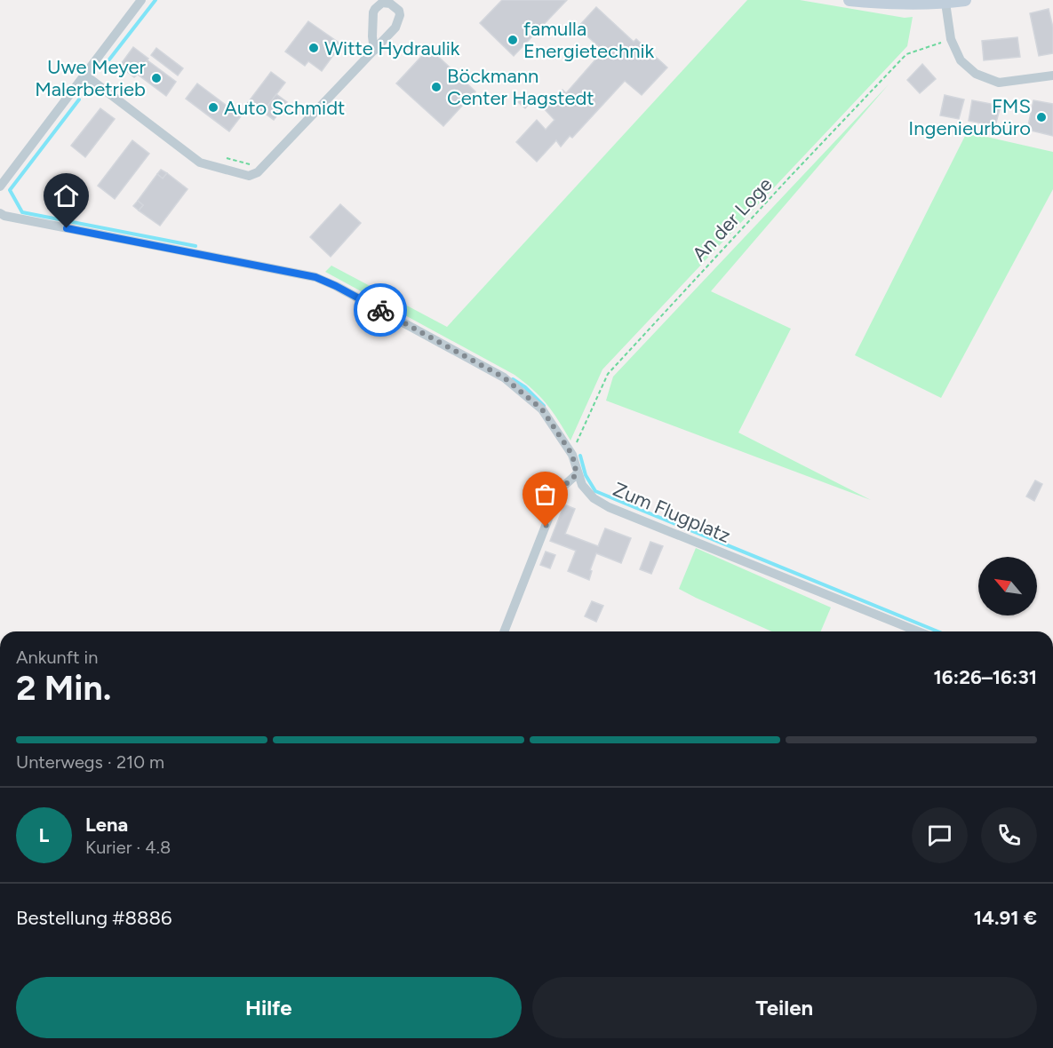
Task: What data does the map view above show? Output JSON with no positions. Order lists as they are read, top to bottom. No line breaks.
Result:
{"streets":{"street":["Zum Flugplatz"],"path":["An der Loge"]},"crossings":[["An der Loge","Zum Flugplatz"]],"places":["famulla Energietechnik","Witte Hydraulik","Uwe Meyer Malerbetrieb","Böckmann Center Hagstedt","Auto Schmidt","FMS Ingenieurbüro"],"north":"top left","page":{"heading":["2 Min.","Ankunft in","16:26–16:31"],"panel":["Lena","Kurier · 4.8","Bestellung #8886","14.91 €"],"bar":"Unterwegs · 210 m","round":"L","buttons":["Hilfe","Teilen"]}}
